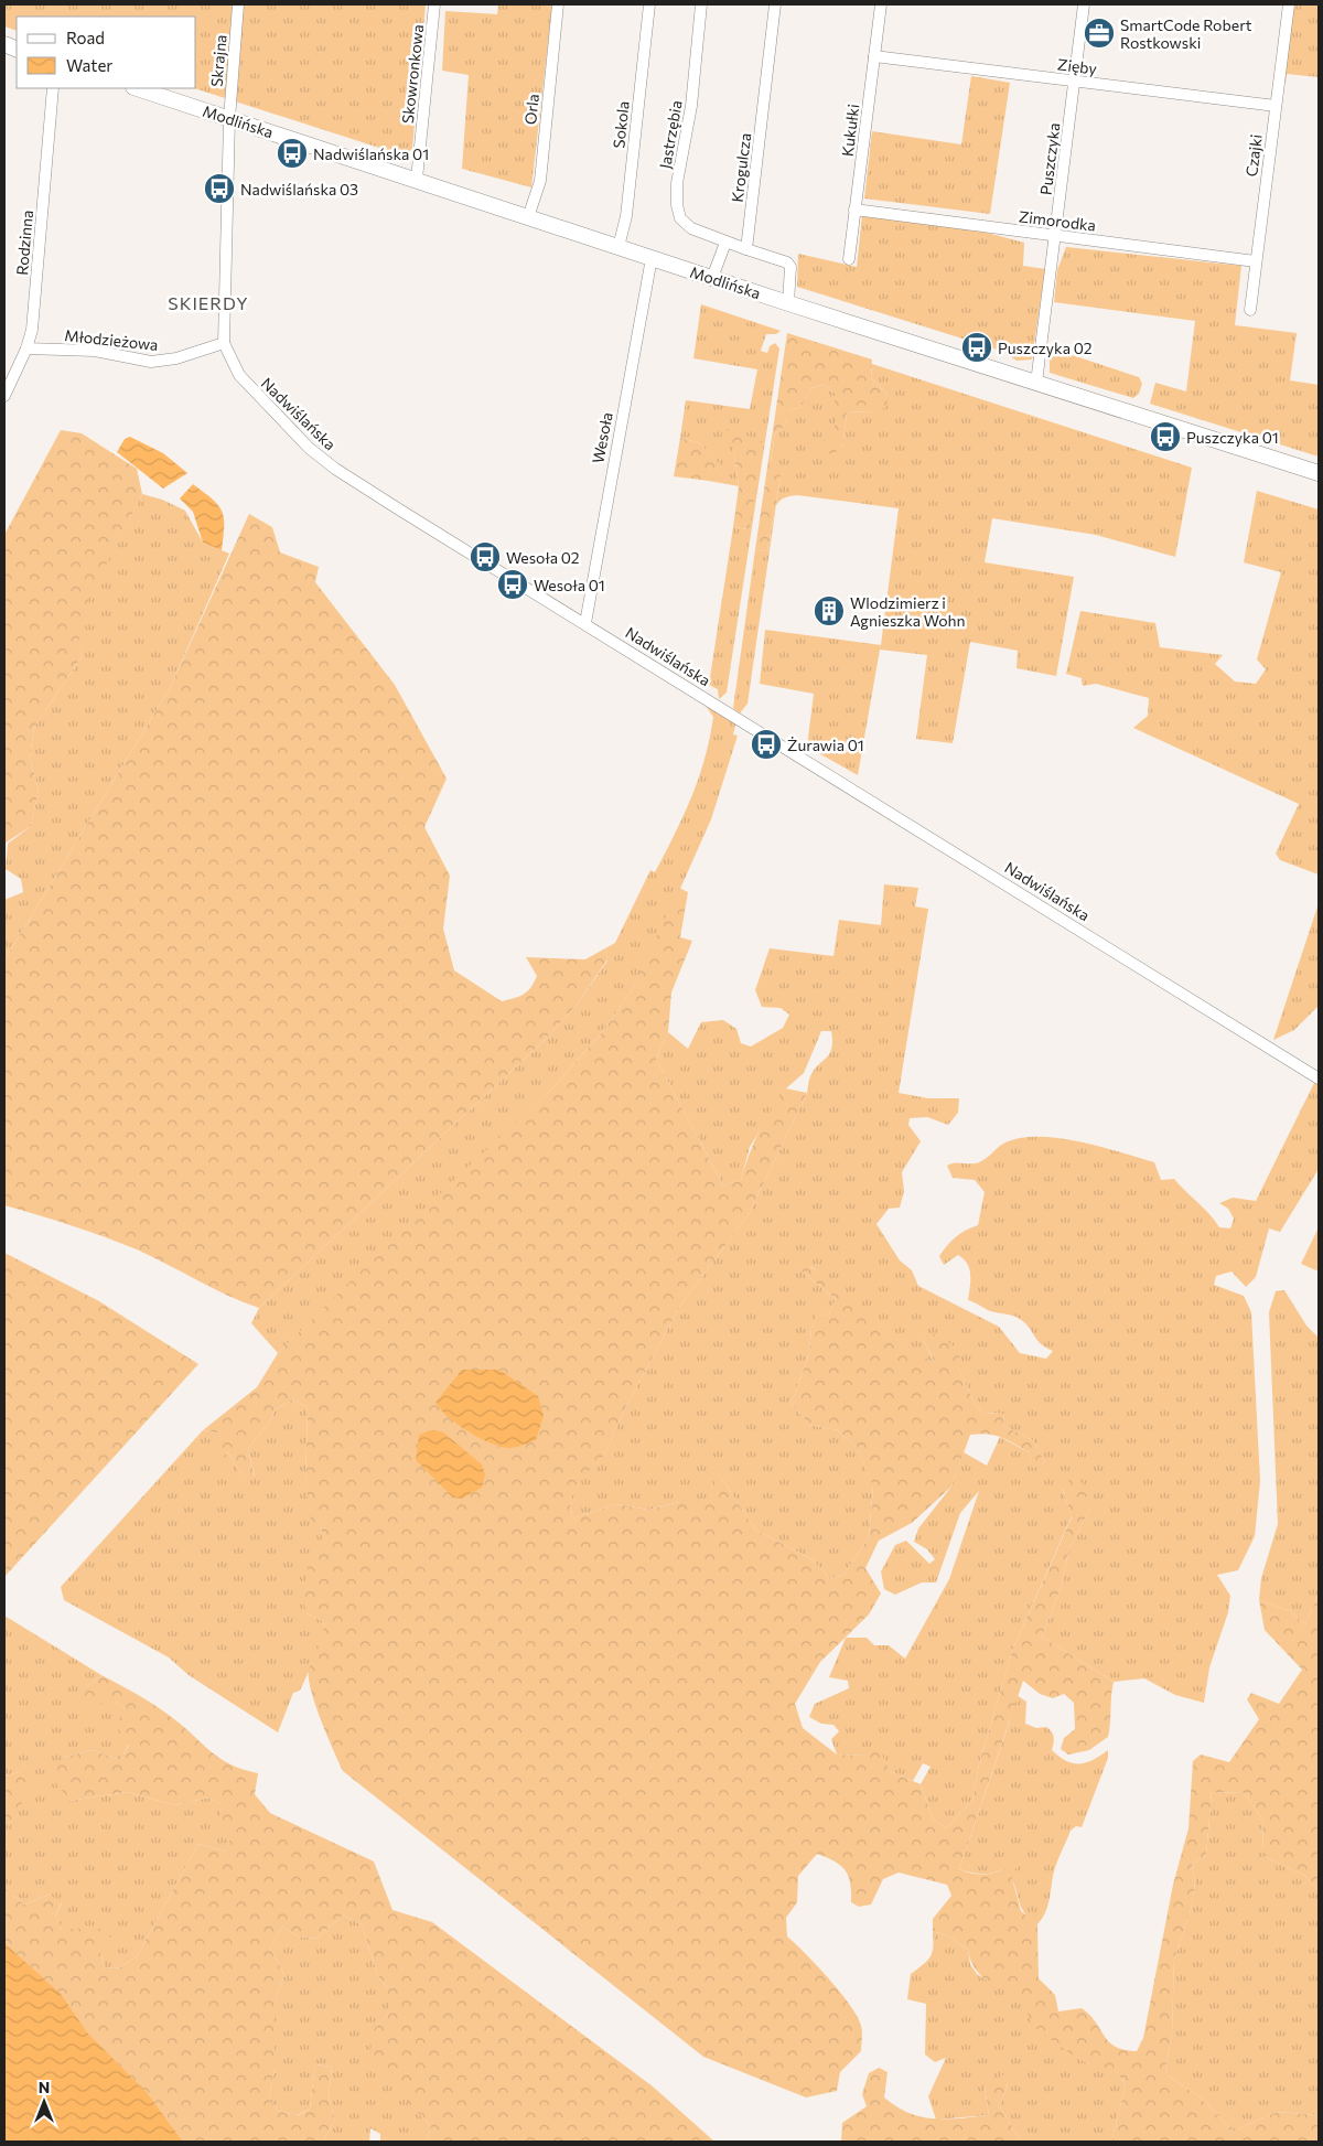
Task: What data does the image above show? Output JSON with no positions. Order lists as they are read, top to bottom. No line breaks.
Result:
{"streets":{"main road":["Modlińska"],"street":["Skrajna","Zięby","Skowronkowa","Orla","Sokola","Kukułki","Jastrzębia","Czajki","Puszczyka","Krogulcza","Zimorodka","Rodzinna","Młodzieżowa","Nadwiślańska","Wesoła"]},"crossings":[["Skrajna","Modlińska"],["Skrajna","Nadwiślańska"],["Zięby","Kukułki"],["Zięby","Czajki"],["Zięby","Puszczyka"],["Skowronkowa","Modlińska"],["Orla","Modlińska"],["Modlińska","Sokola"],["Modlińska","Puszczyka"],["Modlińska","Nadwiślańska"],["Modlińska","Wesoła"],["Kukułki","Zimorodka"],["Jastrzębia","Krogulcza"],["Czajki","Zimorodka"],["Puszczyka","Zimorodka"],["Rodzinna","Młodzieżowa"],["Młodzieżowa","Nadwiślańska"],["Nadwiślańska","Wesoła"]],"districts":["SKIERDY"],"places":{"office":["SmartCode Robert Rostkowski"],"bus stop":["Nadwiślańska 01","Nadwiślańska 03","Puszczyka 02","Puszczyka 01","Wesoła 02","Wesoła 01","Żurawia 01"],"building":["Wlodzimierz i Agnieszka Wohn"]},"legend":["Road","Water"],"north":"top"}
